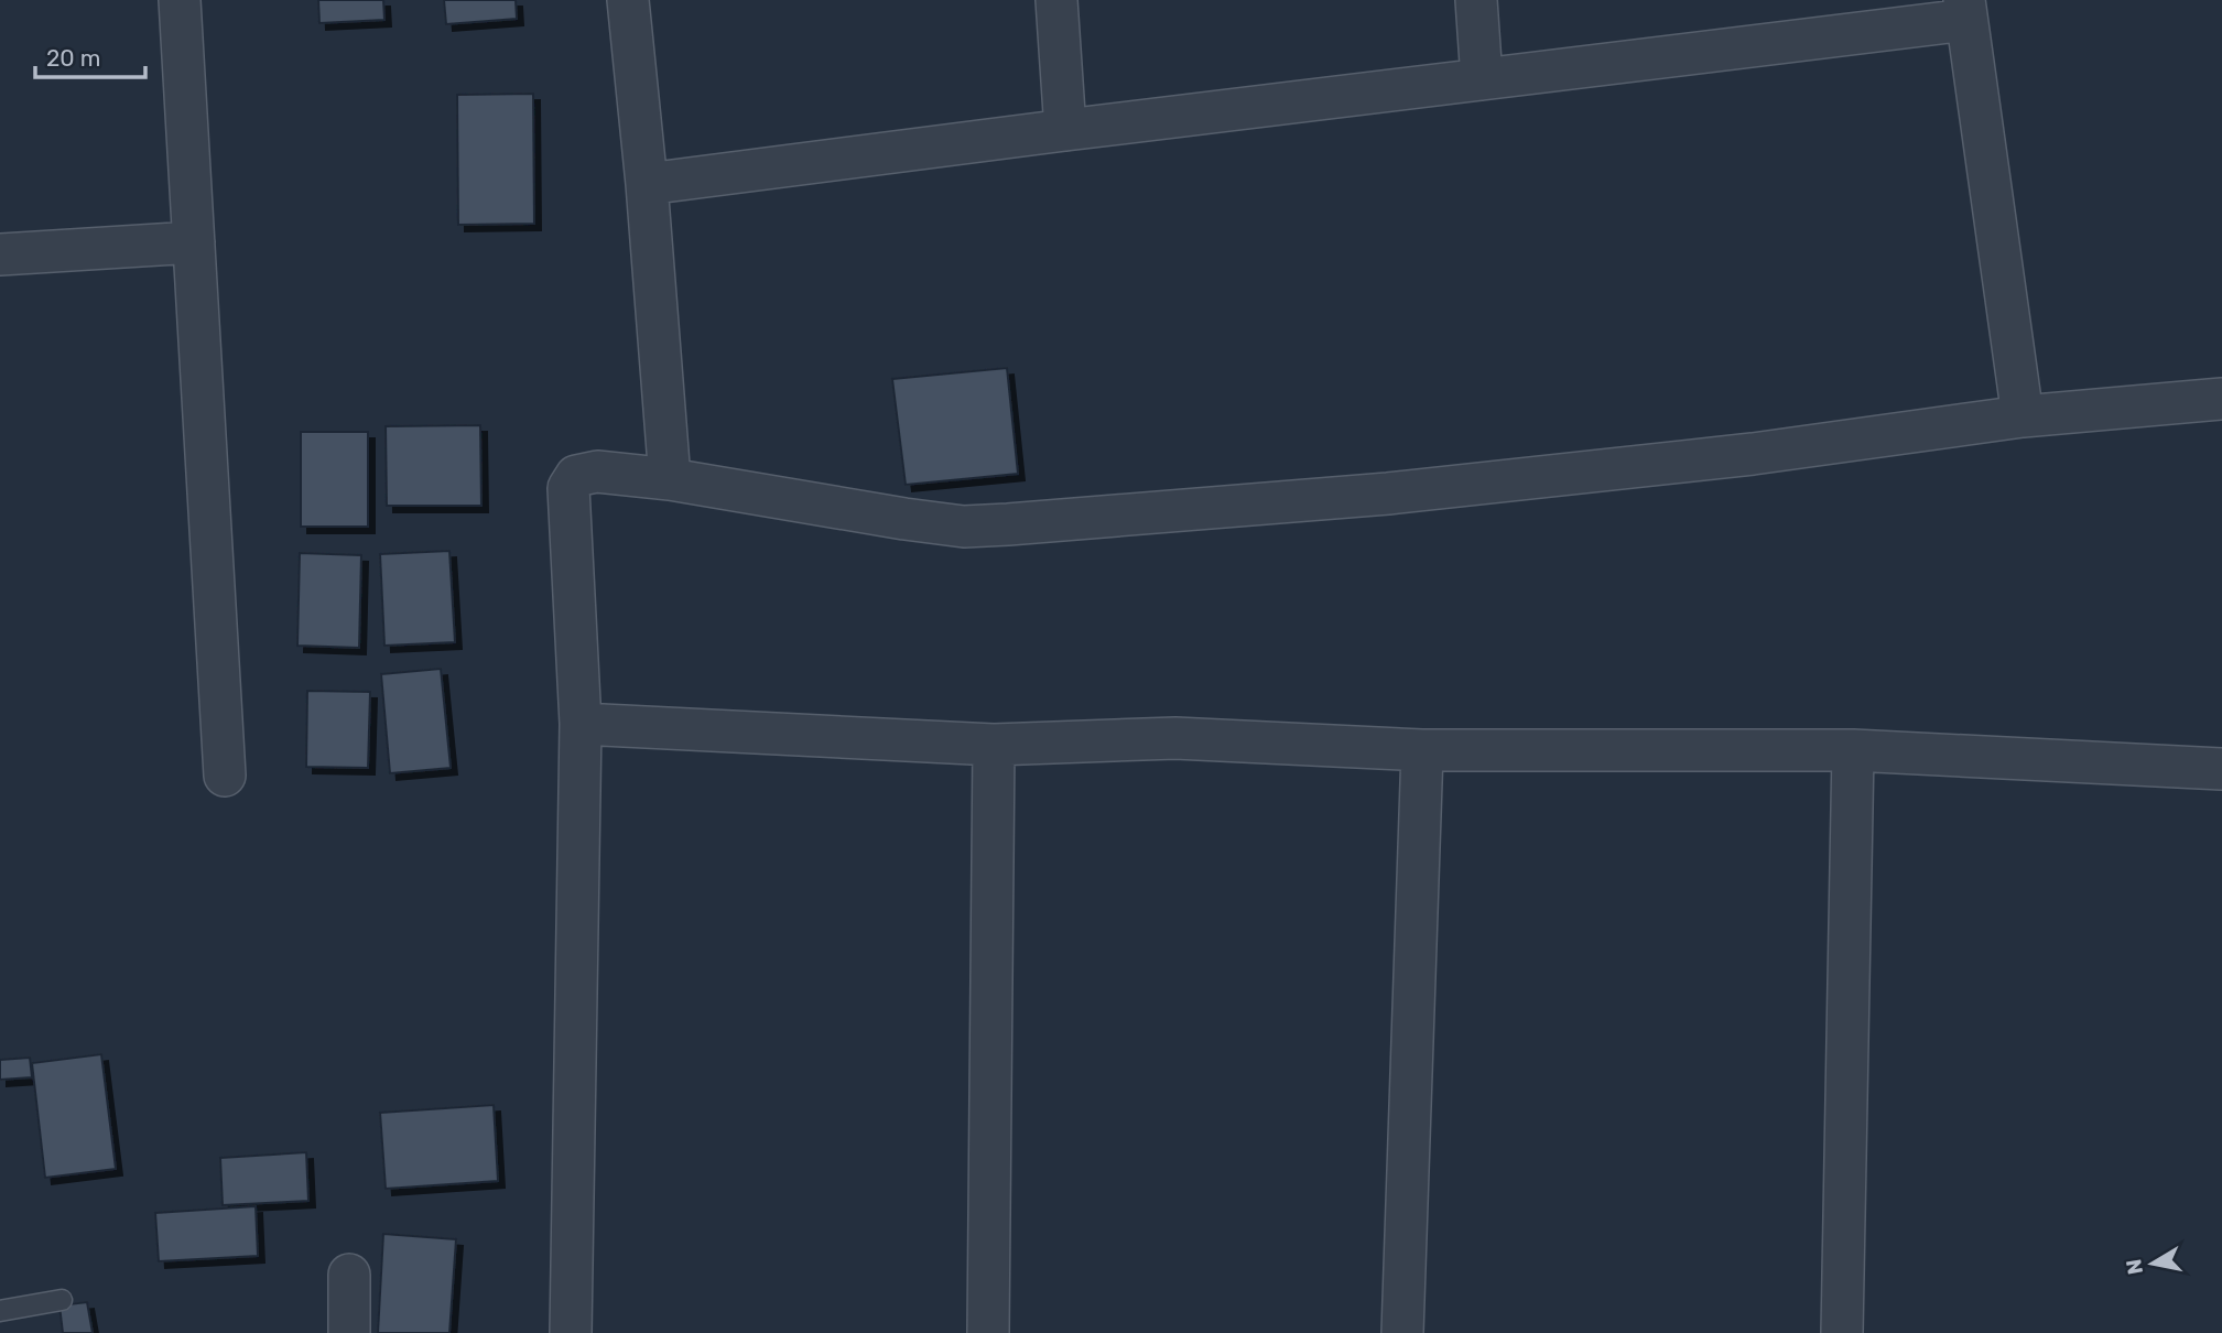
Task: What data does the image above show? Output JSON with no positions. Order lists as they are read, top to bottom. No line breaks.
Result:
{"scale_bar":"20 m","north":"left"}
